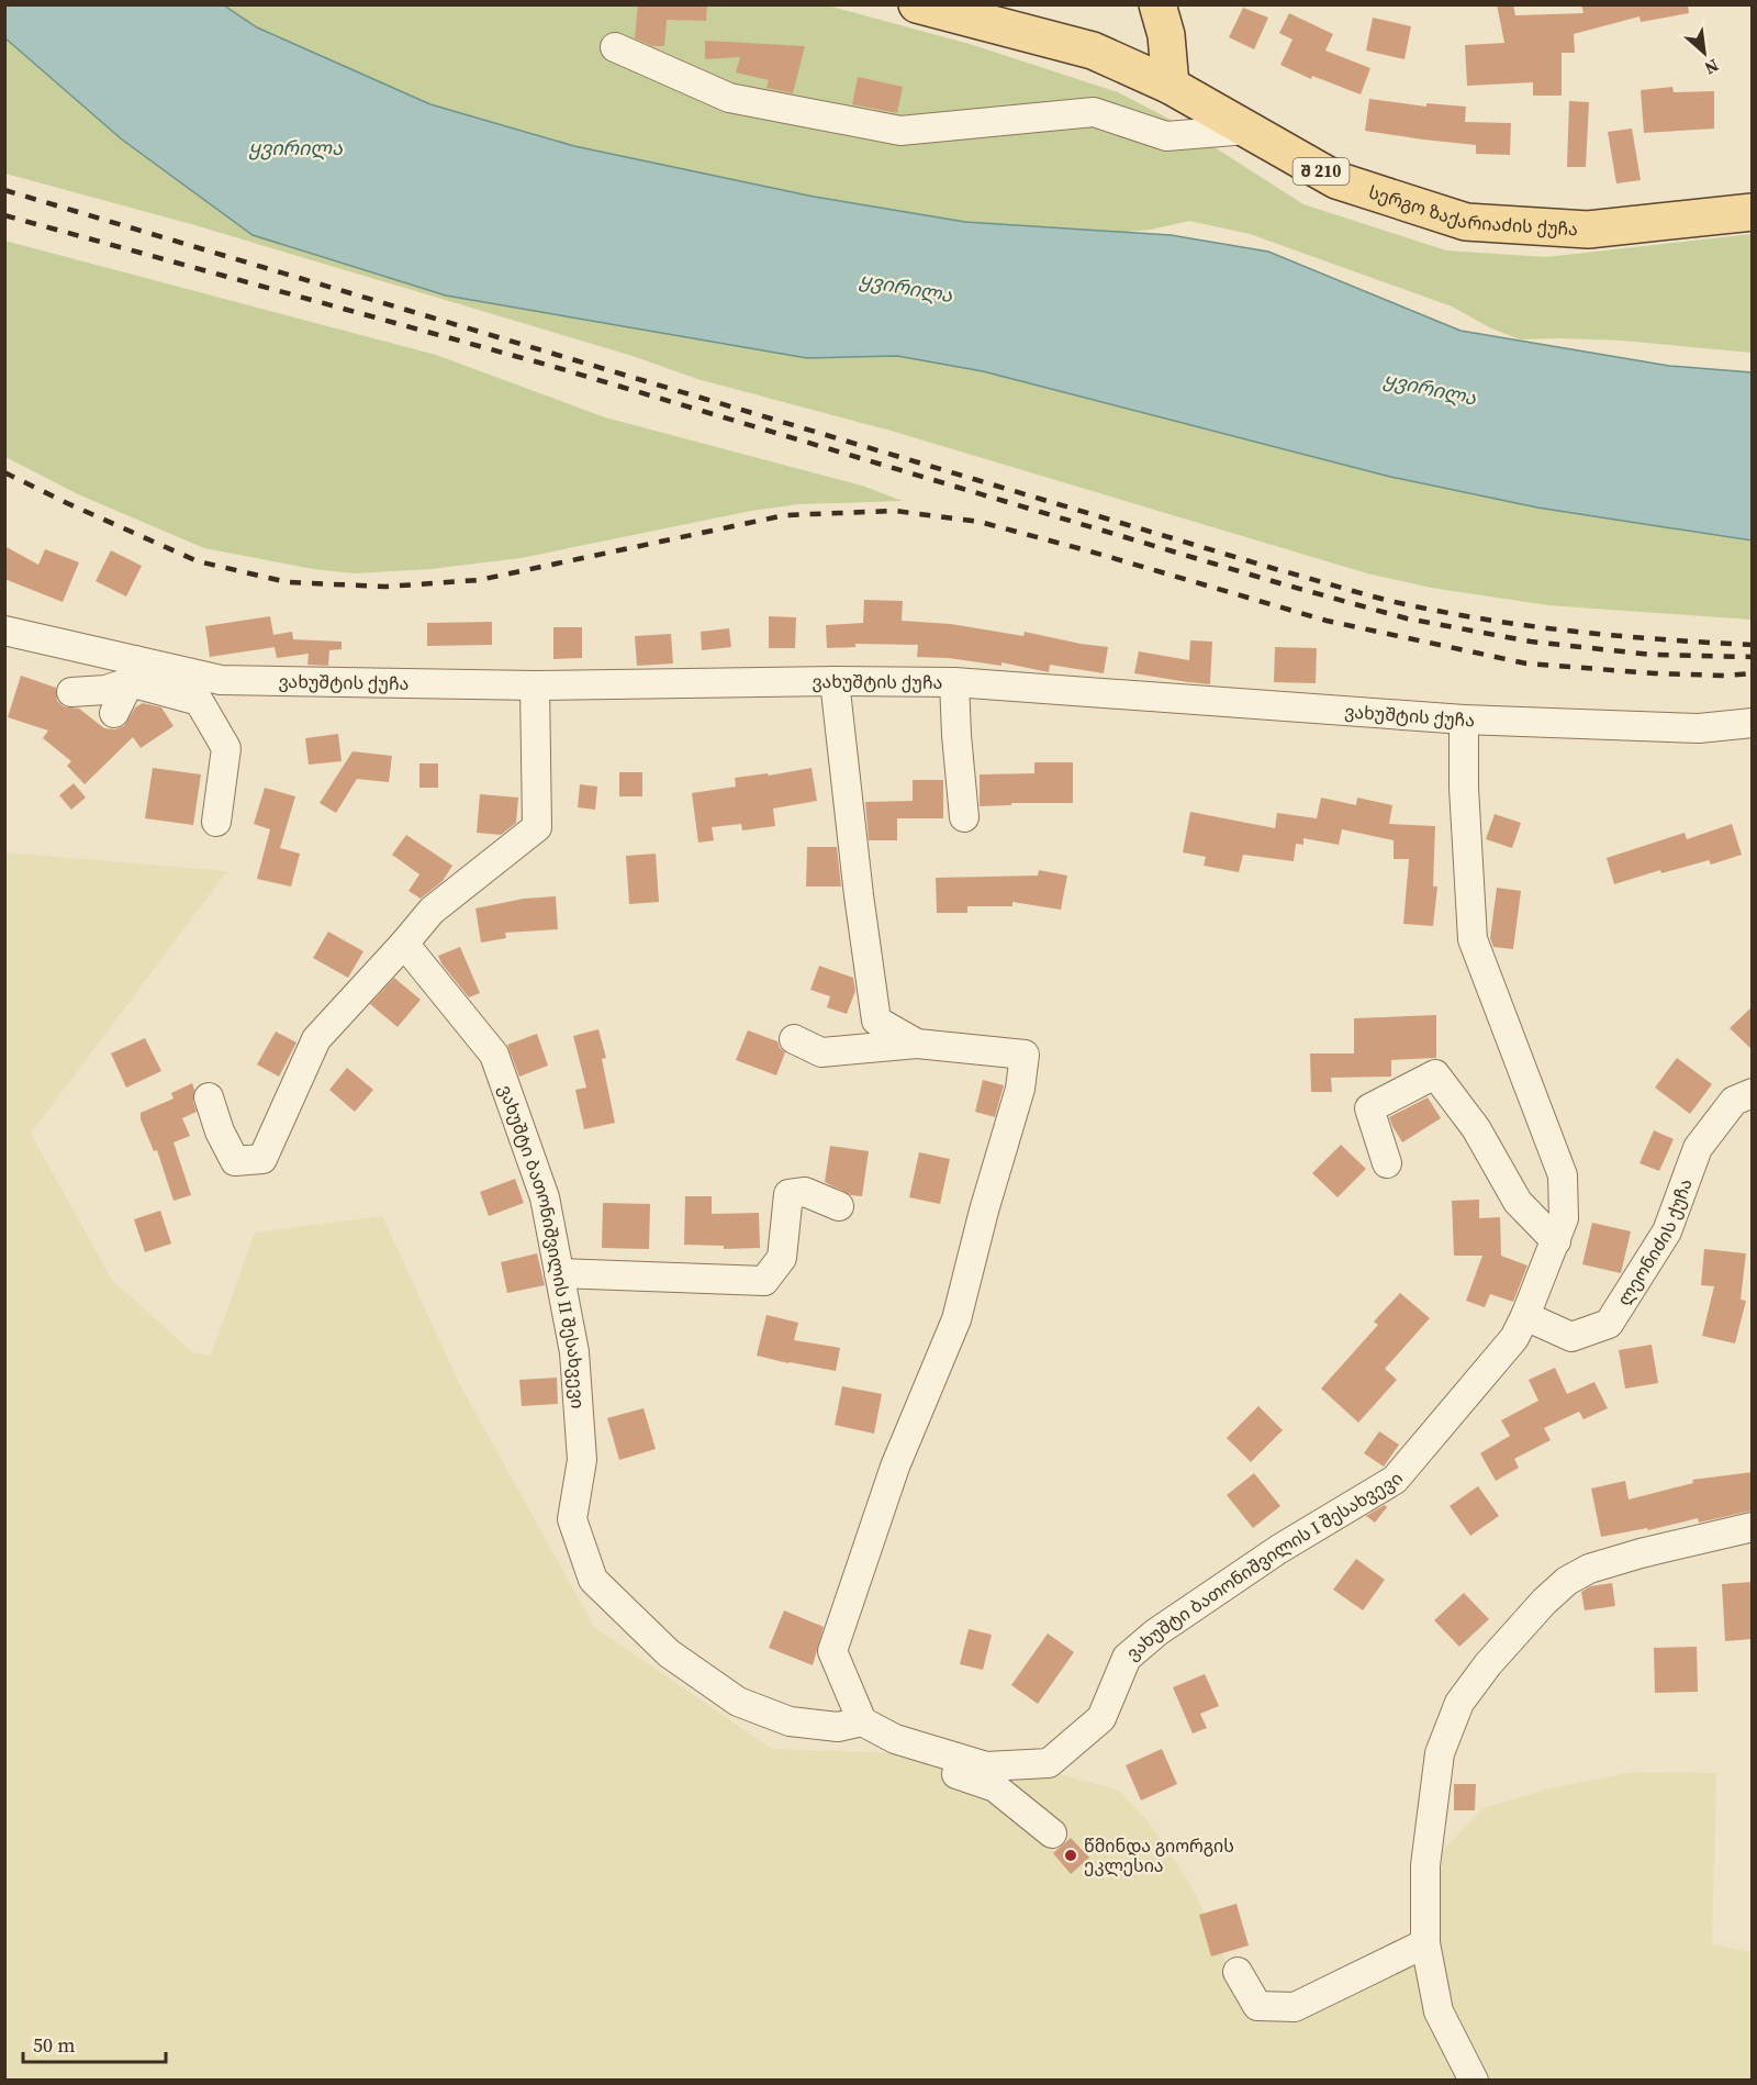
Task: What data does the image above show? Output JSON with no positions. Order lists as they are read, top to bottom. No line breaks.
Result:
{"streets":{"main road":["შ 210","სერგო ზაქარიაძის ქუჩა"],"street":["ვახუშტის ქუჩა","ლეონიძის ქუჩა","ვახუშტი ბათონიშვილის II შესახვევი","ვახუშტი ბათონიშვილის I შესახვევი"]},"crossings":[["ვახუშტის ქუჩა","ვახუშტი ბათონიშვილის I შესახვევი"],["ლეონიძის ქუჩა","ვახუშტი ბათონიშვილის I შესახვევი"],["ვახუშტი ბათონიშვილის II შესახვევი","ვახუშტი ბათონიშვილის I შესახვევი"]],"water":["ყვირილა"],"places":["წმინდა გიორგის ეკლესია"],"scale_bar":"50 m","north":"bottom right"}
